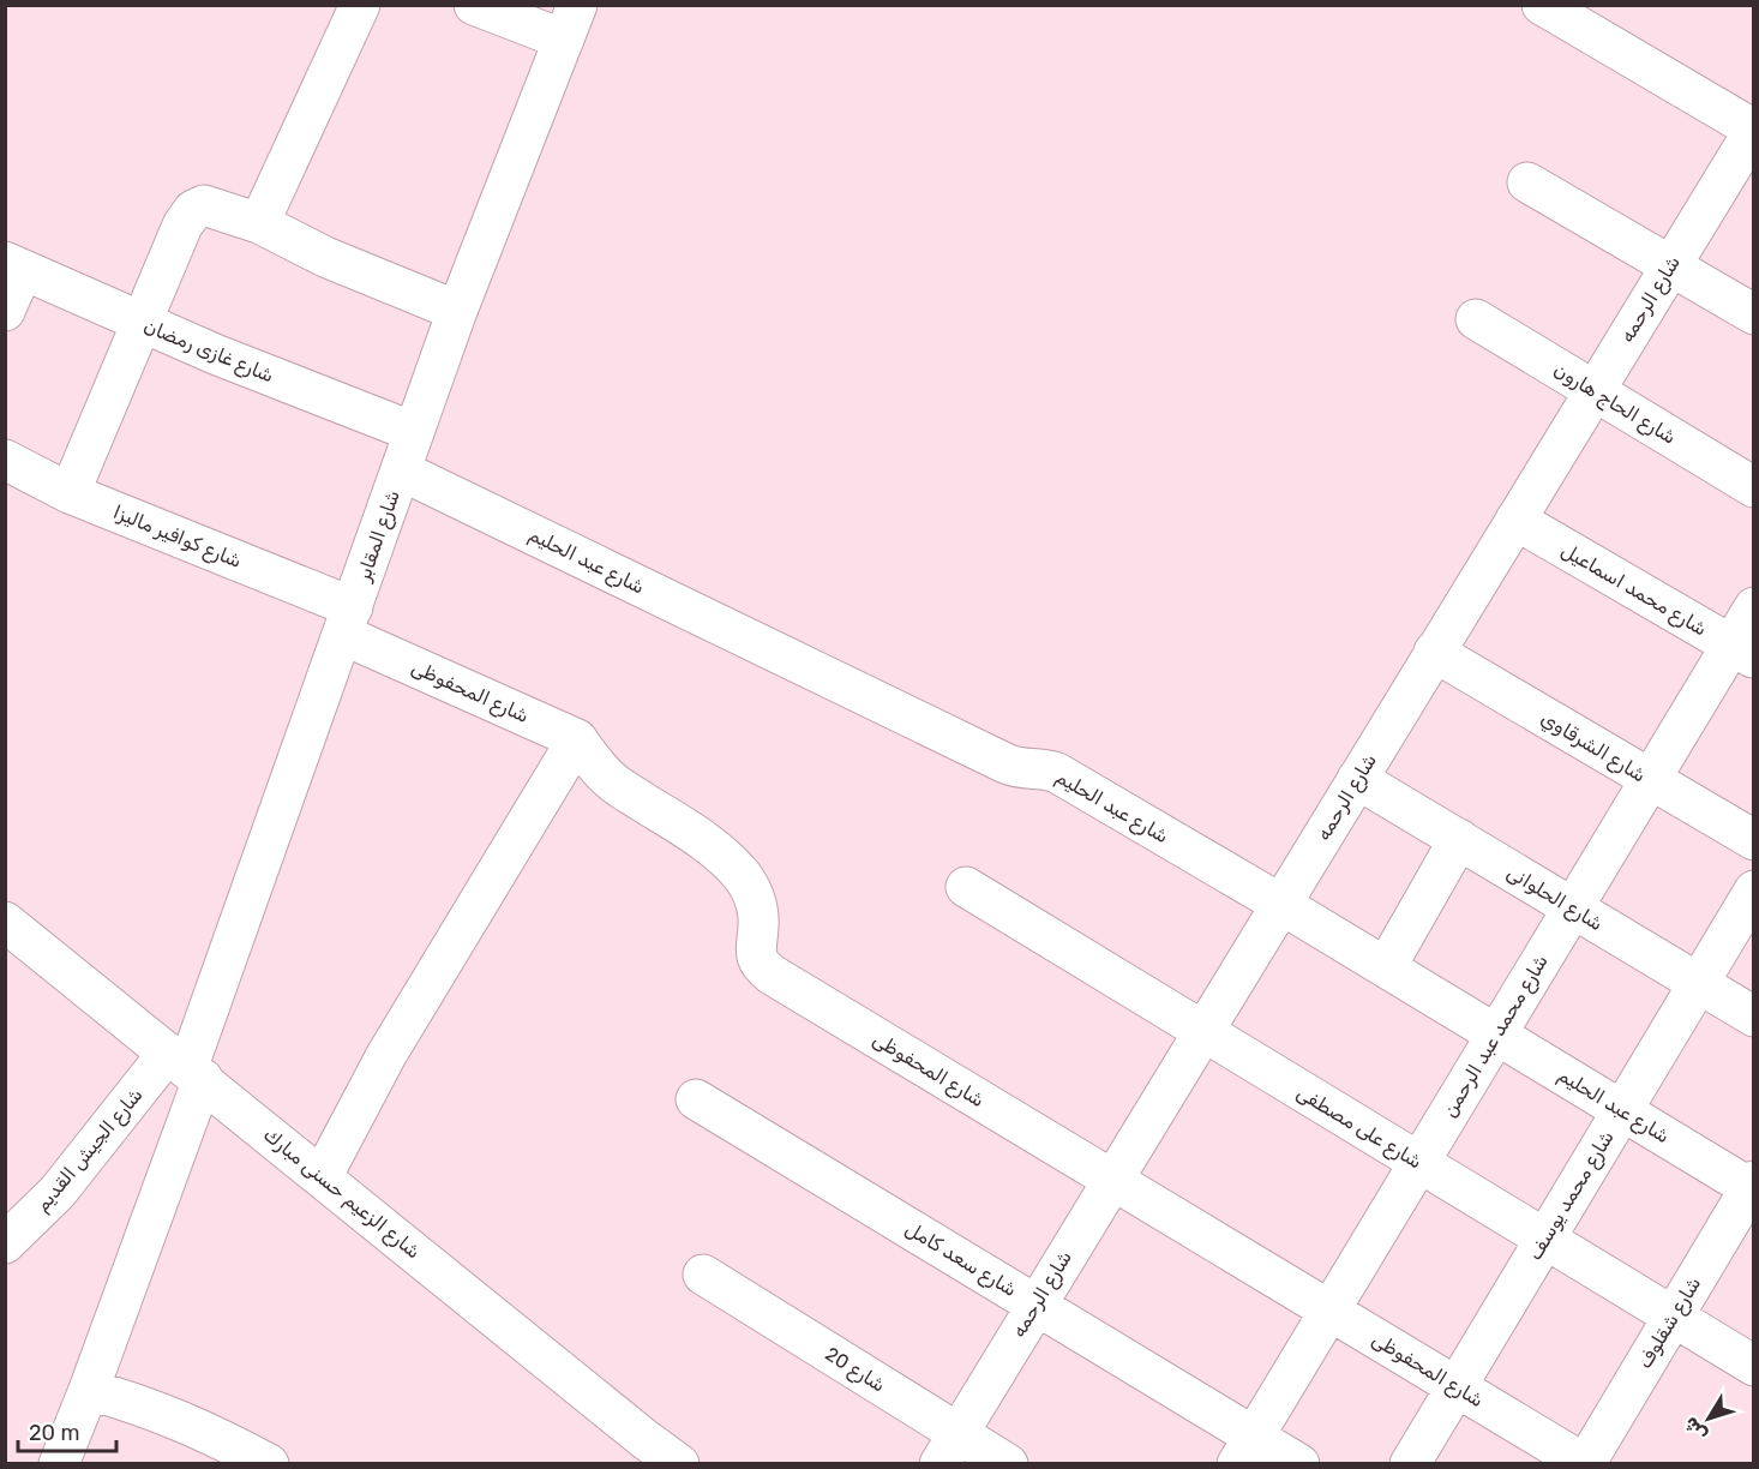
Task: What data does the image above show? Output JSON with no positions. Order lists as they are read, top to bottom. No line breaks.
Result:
{"streets":{"street":["شارع الرحمه","شارع غازى رمضان","شارع الحاج هارون","شارع المقابر","شارع كوافير ماليزا","شارع عبد الحليم","شارع محمد اسماعيل","شارع المحفوظى","شارع الشرقاوي","شارع الحلوانى","شارع محمد عبد الرحمن","شارع على مصطفى","شارع الجيش القديم","شارع الزعيم حسنى مبارك","شارع محمد يوسف","شارع سعد كامل","شارع شقلوف","شارع 20"]},"crossings":[["شارع الرحمه","شارع الحاج هارون"],["شارع الرحمه","شارع عبد الحليم"],["شارع الرحمه","شارع محمد اسماعيل"],["شارع الرحمه","شارع المحفوظى"],["شارع الرحمه","شارع الشرقاوي"],["شارع الرحمه","شارع الحلوانى"],["شارع الرحمه","شارع على مصطفى"],["شارع الرحمه","شارع سعد كامل"],["شارع الرحمه","شارع 20"],["شارع غازى رمضان","شارع المقابر"],["شارع المقابر","شارع كوافير ماليزا"],["شارع المقابر","شارع عبد الحليم"],["شارع المقابر","شارع المحفوظى"],["شارع المقابر","شارع الجيش القديم"],["شارع المقابر","شارع الزعيم حسنى مبارك"],["شارع كوافير ماليزا","شارع المحفوظى"],["شارع عبد الحليم","شارع محمد عبد الرحمن"],["شارع عبد الحليم","شارع محمد يوسف"],["شارع عبد الحليم","شارع شقلوف"],["شارع محمد اسماعيل","شارع محمد عبد الرحمن"],["شارع المحفوظى","شارع محمد عبد الرحمن"],["شارع المحفوظى","شارع محمد يوسف"],["شارع المحفوظى","شارع شقلوف"],["شارع الشرقاوي","شارع محمد عبد الرحمن"],["شارع الحلوانى","شارع محمد عبد الرحمن"],["شارع الحلوانى","شارع محمد يوسف"],["شارع محمد عبد الرحمن","شارع على مصطفى"],["شارع محمد عبد الرحمن","شارع سعد كامل"],["شارع على مصطفى","شارع محمد يوسف"],["شارع على مصطفى","شارع شقلوف"],["شارع الجيش القديم","شارع الزعيم حسنى مبارك"]],"scale_bar":"20 m","north":"bottom left"}
